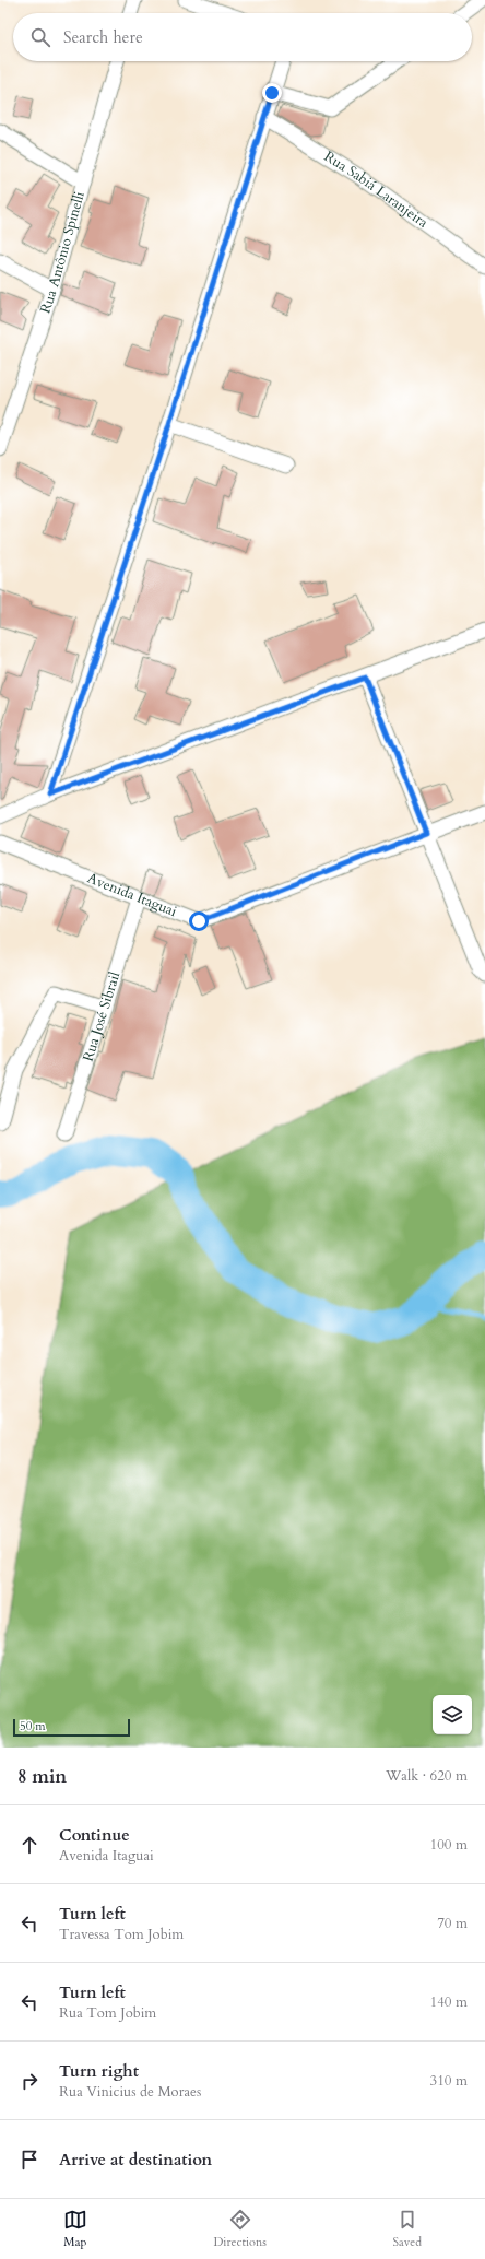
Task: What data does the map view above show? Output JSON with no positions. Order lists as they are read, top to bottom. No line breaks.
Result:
{"streets":{"street":["Rua Sabiá Laranjeira","Rua Antônio Spinelli","Avenida Itaguai","Rua José Sibrail"]},"crossings":[["Avenida Itaguai","Rua José Sibrail"]],"scale_bar":"50 m","page":{"search":"Search here","scale":"50 m","heading":["8 min","Walk · 620 m"],"list":[["Continue","Avenida Itaguai","100 m"],["Turn left","Travessa Tom Jobim","70 m"],["Turn left","Rua Tom Jobim","140 m"],["Turn right","Rua Vinicius de Moraes","310 m"],"Arrive at destination"],"nav":["Map","Directions","Saved"]}}
